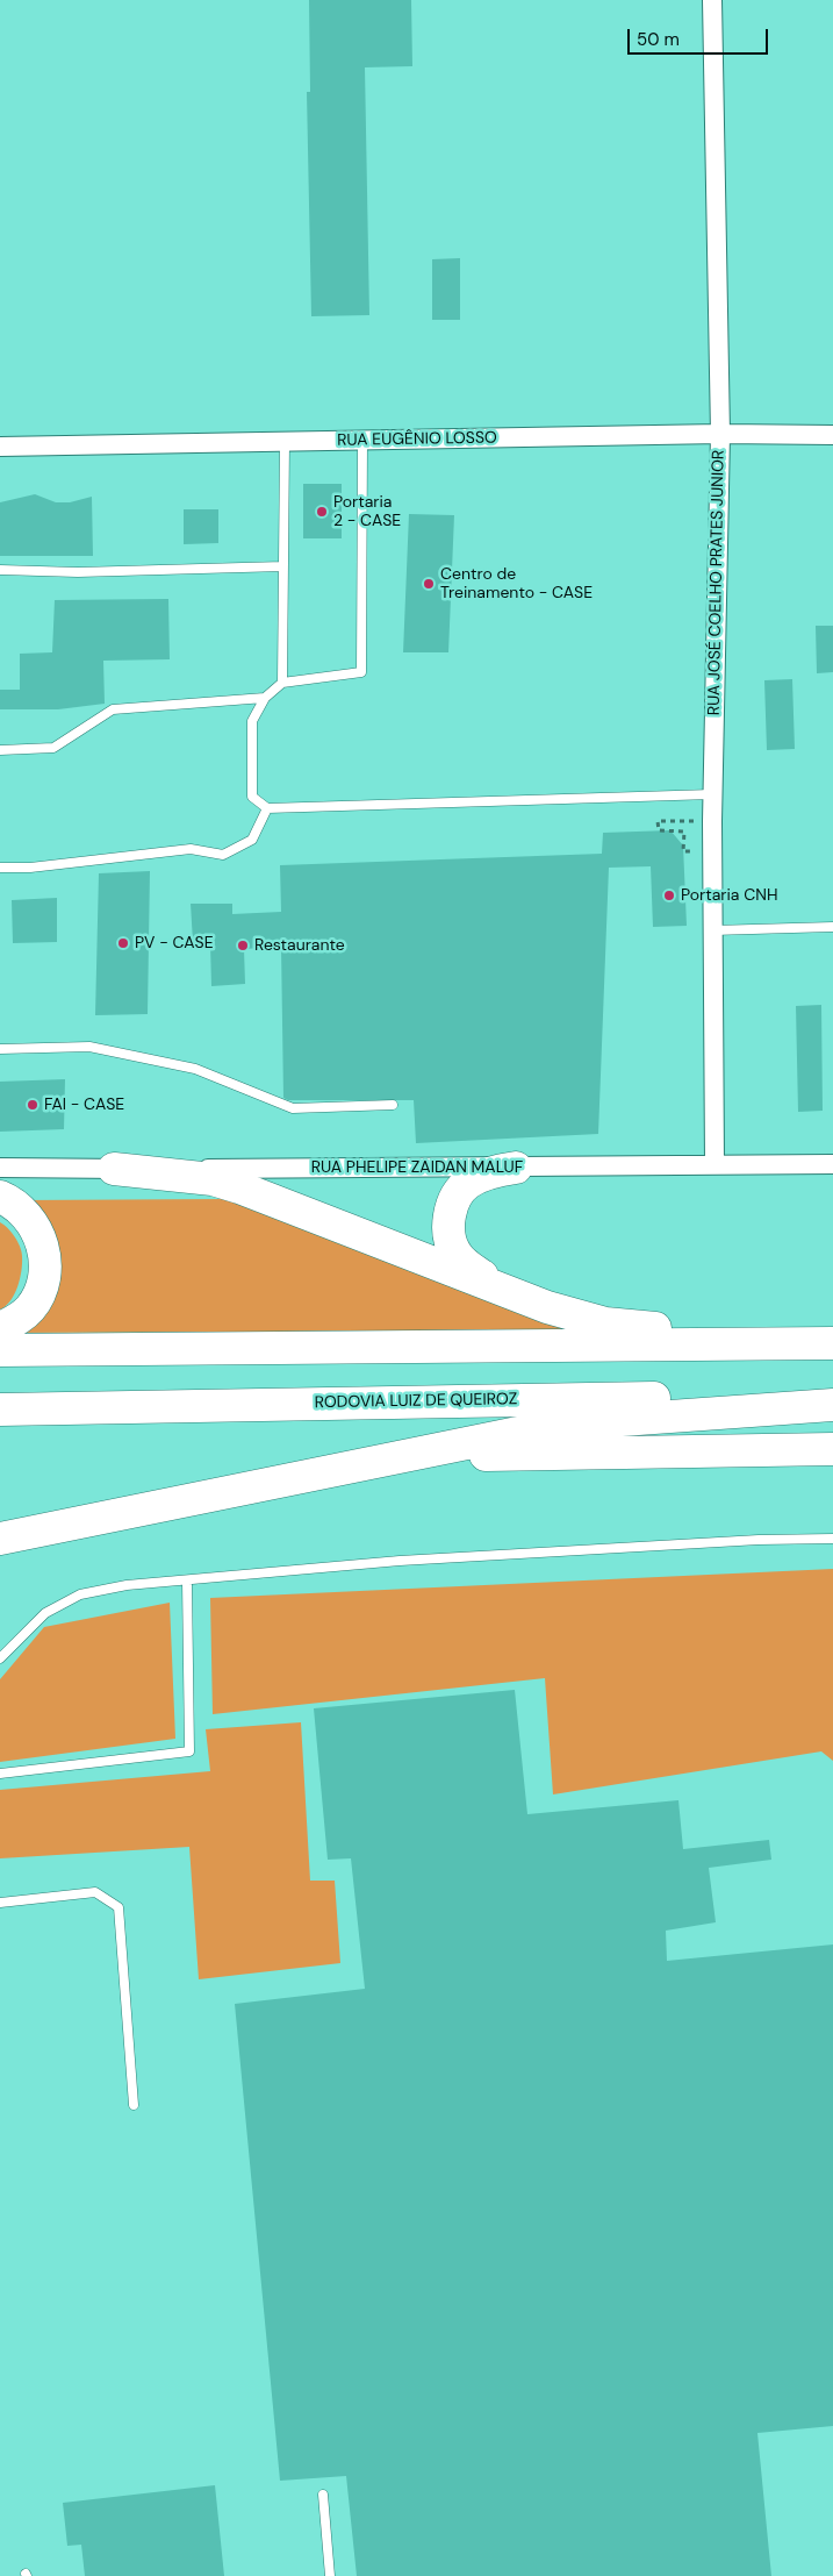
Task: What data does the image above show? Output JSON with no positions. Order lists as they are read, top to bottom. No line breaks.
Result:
{"streets":{"highway":["RODOVIA LUIZ DE QUEIROZ"],"street":["RUA EUGÊNIO LOSSO","RUA JOSÉ COELHO PRATES JUNIOR","RUA PHELIPE ZAIDAN MALUF"]},"crossings":[["RUA EUGÊNIO LOSSO","RUA JOSÉ COELHO PRATES JUNIOR"],["RUA JOSÉ COELHO PRATES JUNIOR","RUA PHELIPE ZAIDAN MALUF"]],"places":["Portaria 2 - CASE","Centro de Treinamento - CASE","Portaria CNH","PV - CASE","Restaurante","FAI - CASE"],"scale_bar":"50 m"}
